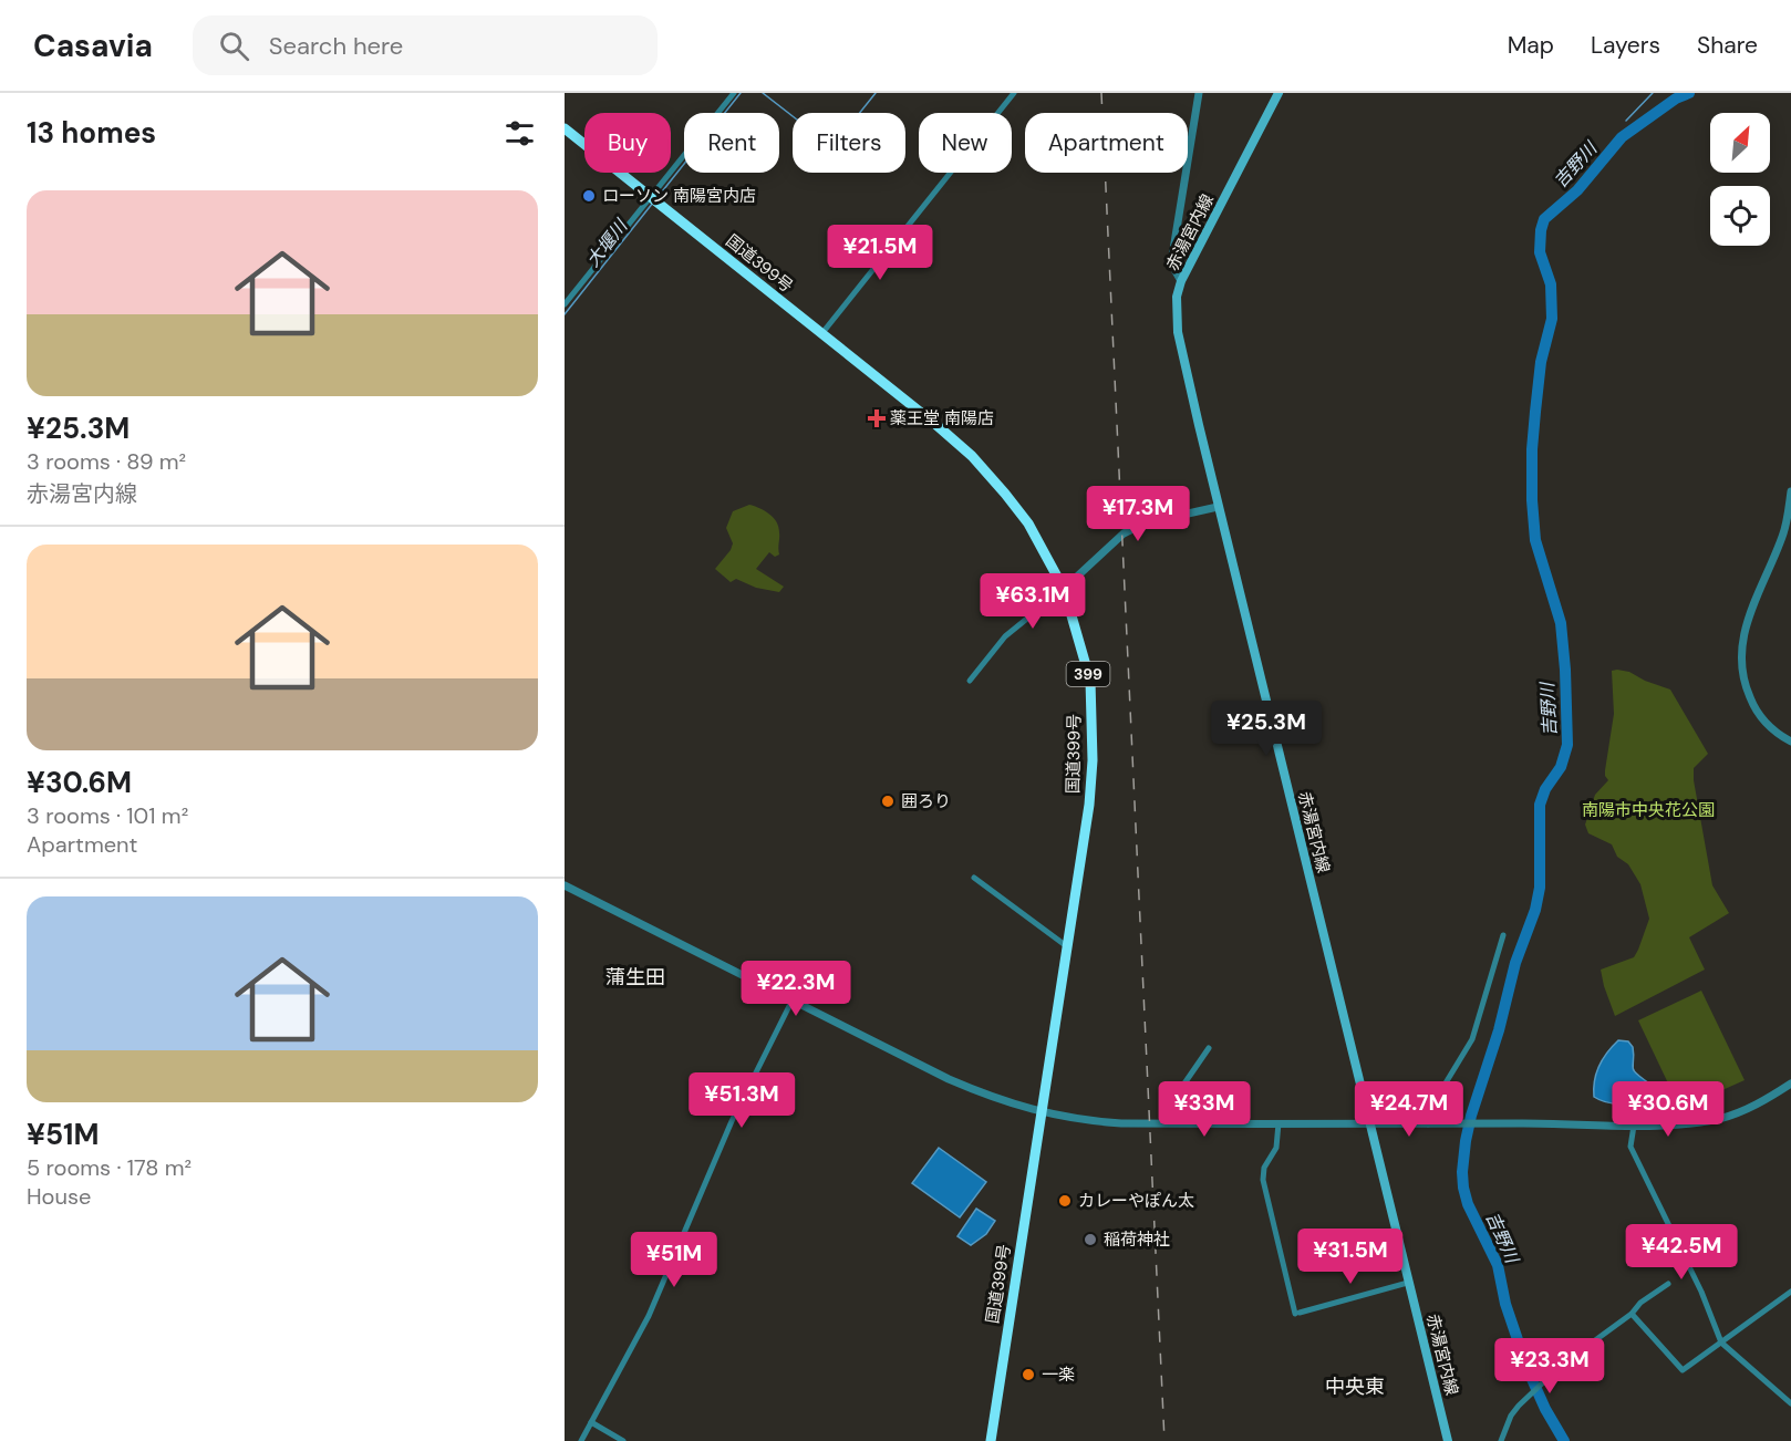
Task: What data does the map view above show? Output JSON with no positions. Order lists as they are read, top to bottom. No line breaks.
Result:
{"streets":{"highway":["国道399号","399"],"main road":["赤湯宮内線"]},"districts":["蒲生田","中央東"],"water":["吉野川","大堰川"],"parks":["南陽市中央花公園"],"places":{"other":["ローソン 南陽宮内店","囲ろり","カレーやぽん太","稲荷神社","一楽"],"health":["薬王堂 南陽店"]},"north":"top right","page":{"header":"Casavia","search":"Search here","nav":["Map","Layers","Share"],"heading":"13 homes","chip":["Buy","Rent","Filters","New","Apartment"],"list":[{"name":"¥25.3M","note":"3 rooms · 89 m² · 赤湯宮内線"},{"name":"¥30.6M","note":"3 rooms · 101 m² · Apartment"},{"name":"¥51M","note":"5 rooms · 178 m² · House"}],"price":["¥21.5M","¥17.3M","¥63.1M","¥25.3M","¥22.3M","¥51.3M","¥33M","¥24.7M","¥30.6M","¥42.5M","¥31.5M","¥51M","¥23.3M"]}}
